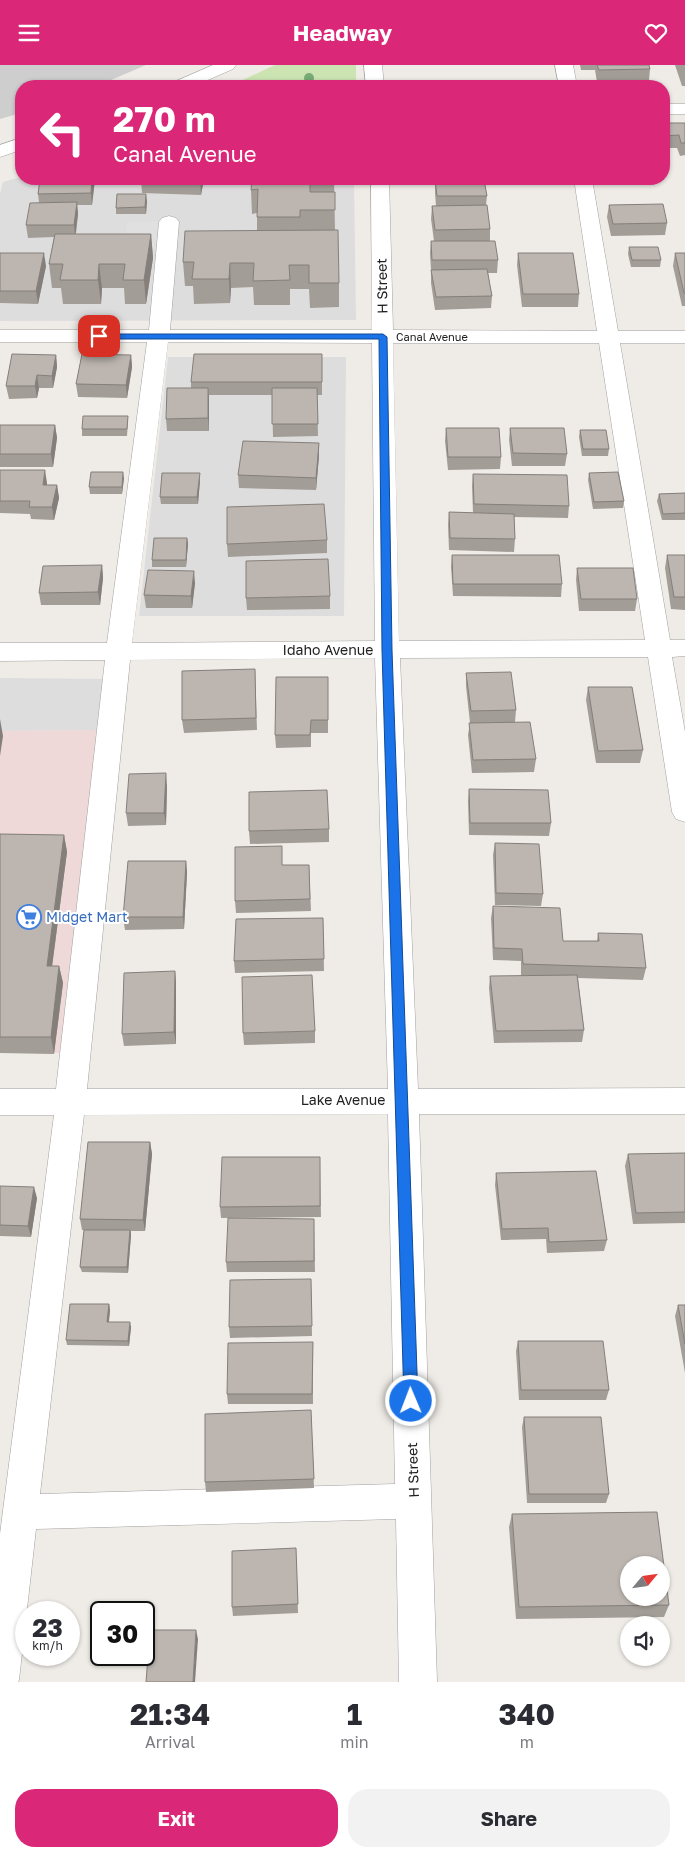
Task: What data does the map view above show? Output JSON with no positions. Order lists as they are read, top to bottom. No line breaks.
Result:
{"streets":{"street":["H Street","Canal Avenue","Idaho Avenue","Lake Avenue"]},"crossings":[["H Street","Canal Avenue"],["H Street","Idaho Avenue"],["H Street","Lake Avenue"]],"places":{"supermarket":["Midget Mart"]},"north":"top right","page":{"header":"Headway","turn":["270 m","Canal Avenue"],"speed":"23 km/h","limit":"30","eta":["21:34","Arrival","1","min","340","m"],"buttons":["Exit","Share"]}}
